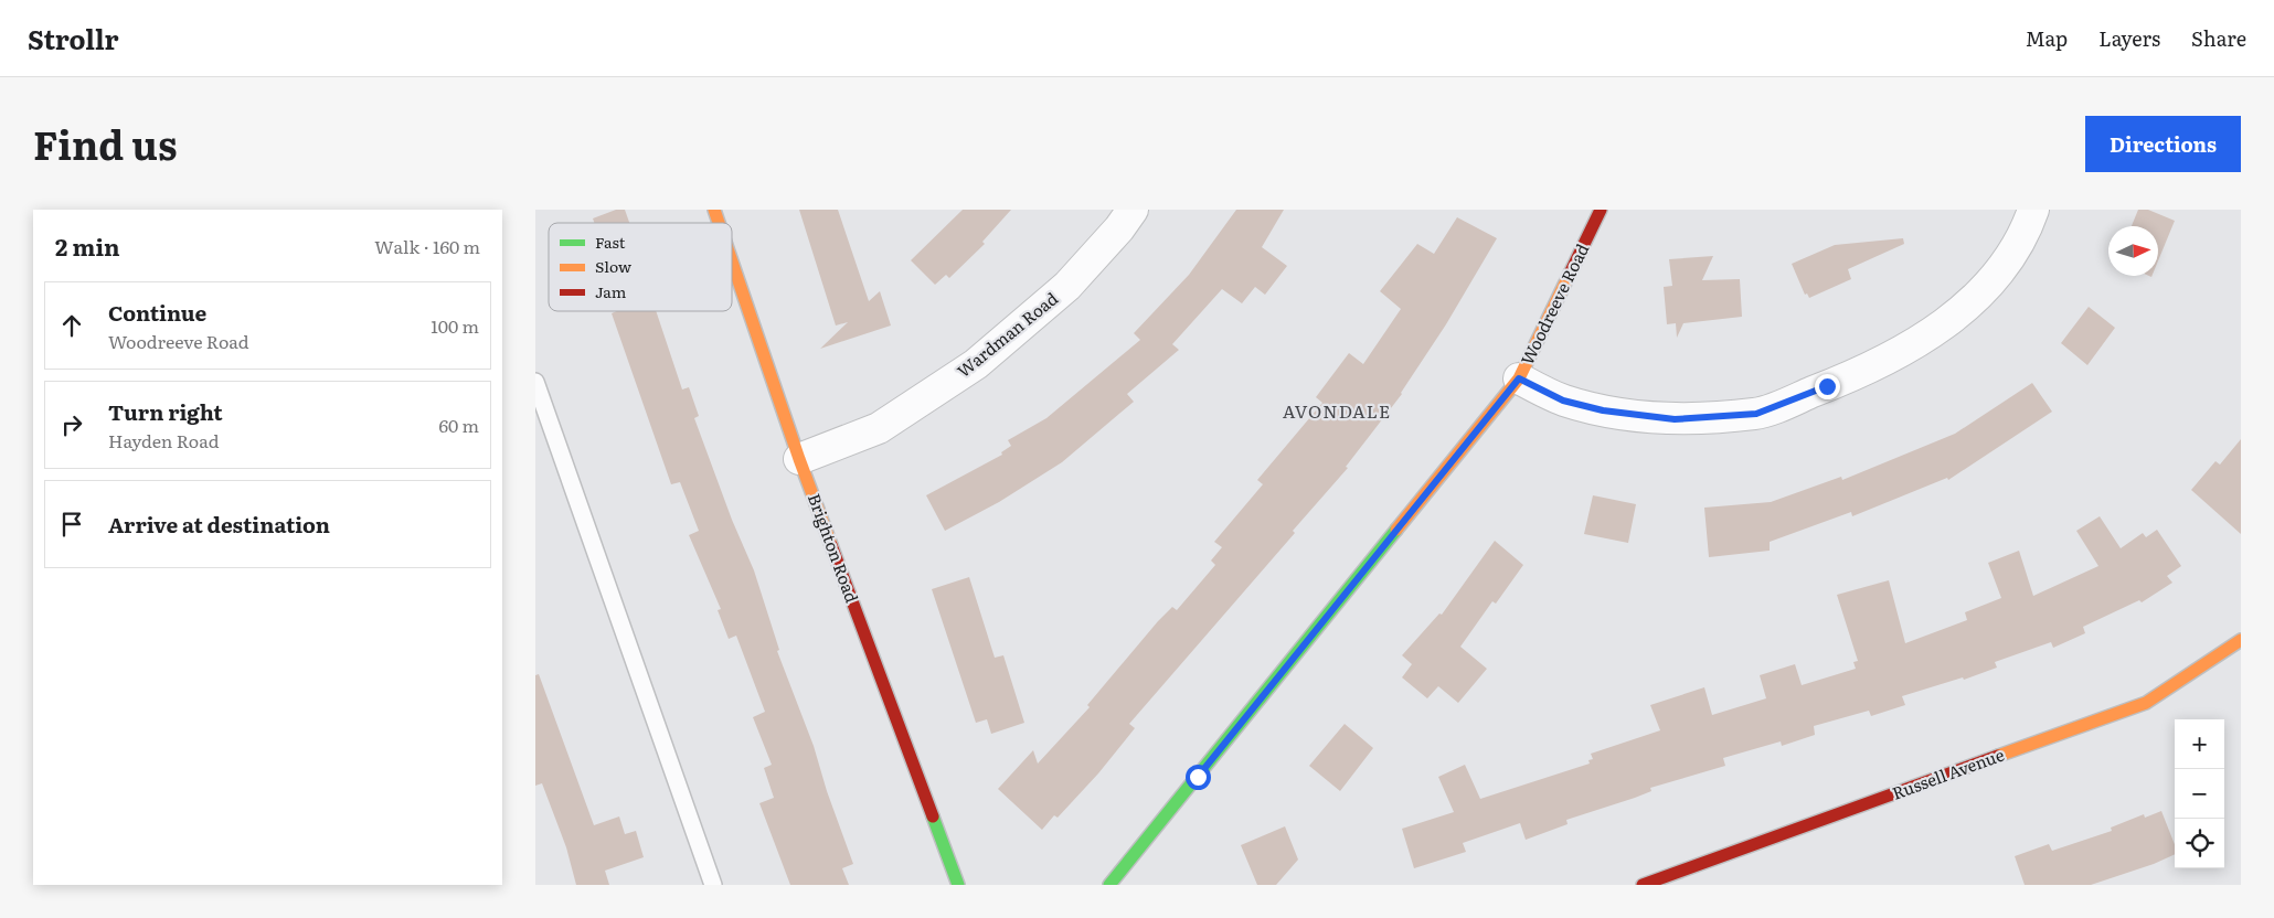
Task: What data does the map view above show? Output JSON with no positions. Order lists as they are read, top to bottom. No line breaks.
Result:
{"streets":{"street":["Woodreeve Road","Wardman Road","Brighton Road","Russell Avenue"]},"crossings":[["Wardman Road","Brighton Road"]],"districts":["AVONDALE"],"legend":["Fast","Slow","Jam"],"north":"right","page":{"header":"Strollr","nav":["Map","Layers","Share"],"title":"Find us","buttons":"Directions","heading":["2 min","Walk · 160 m"],"list":[["Continue","Woodreeve Road","100 m"],["Turn right","Hayden Road","60 m"],"Arrive at destination"],"map_buttons":["+","−"]}}
